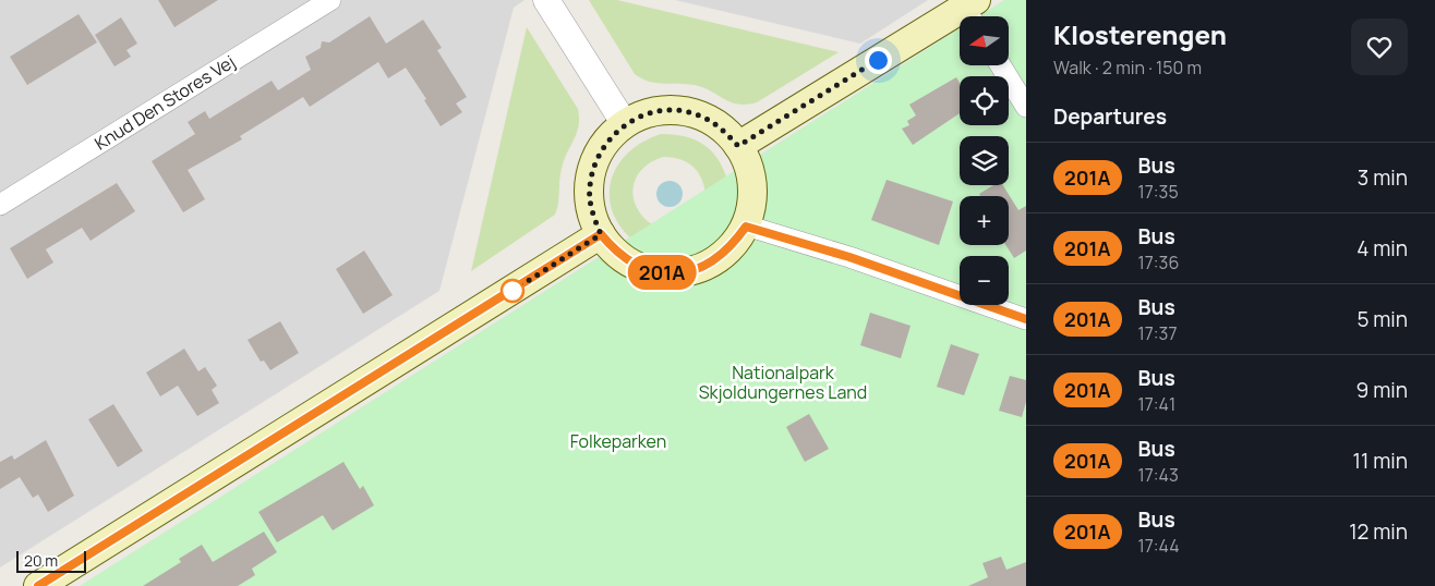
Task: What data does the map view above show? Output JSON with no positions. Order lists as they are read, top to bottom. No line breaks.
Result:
{"streets":{"street":["Knud Den Stores Vej"]},"parks":["Nationalpark Skjoldungernes Land","Folkeparken"],"lines":["bus line 201A"],"scale_bar":"20 m","north":"left","page":{"on_map":"201A","heading":[["Klosterengen","Walk · 2 min · 150 m"],"Departures"],"map_buttons":["+","−"],"list":[{"mark":"201A","name":"Bus","note":"17:35","value":"3 min"},{"mark":"201A","name":"Bus","note":"17:36","value":"4 min"},{"mark":"201A","name":"Bus","note":"17:37","value":"5 min"},{"mark":"201A","name":"Bus","note":"17:41","value":"9 min"},{"mark":"201A","name":"Bus","note":"17:43","value":"11 min"},{"mark":"201A","name":"Bus","note":"17:44","value":"12 min"}],"scale":"20 m"}}
